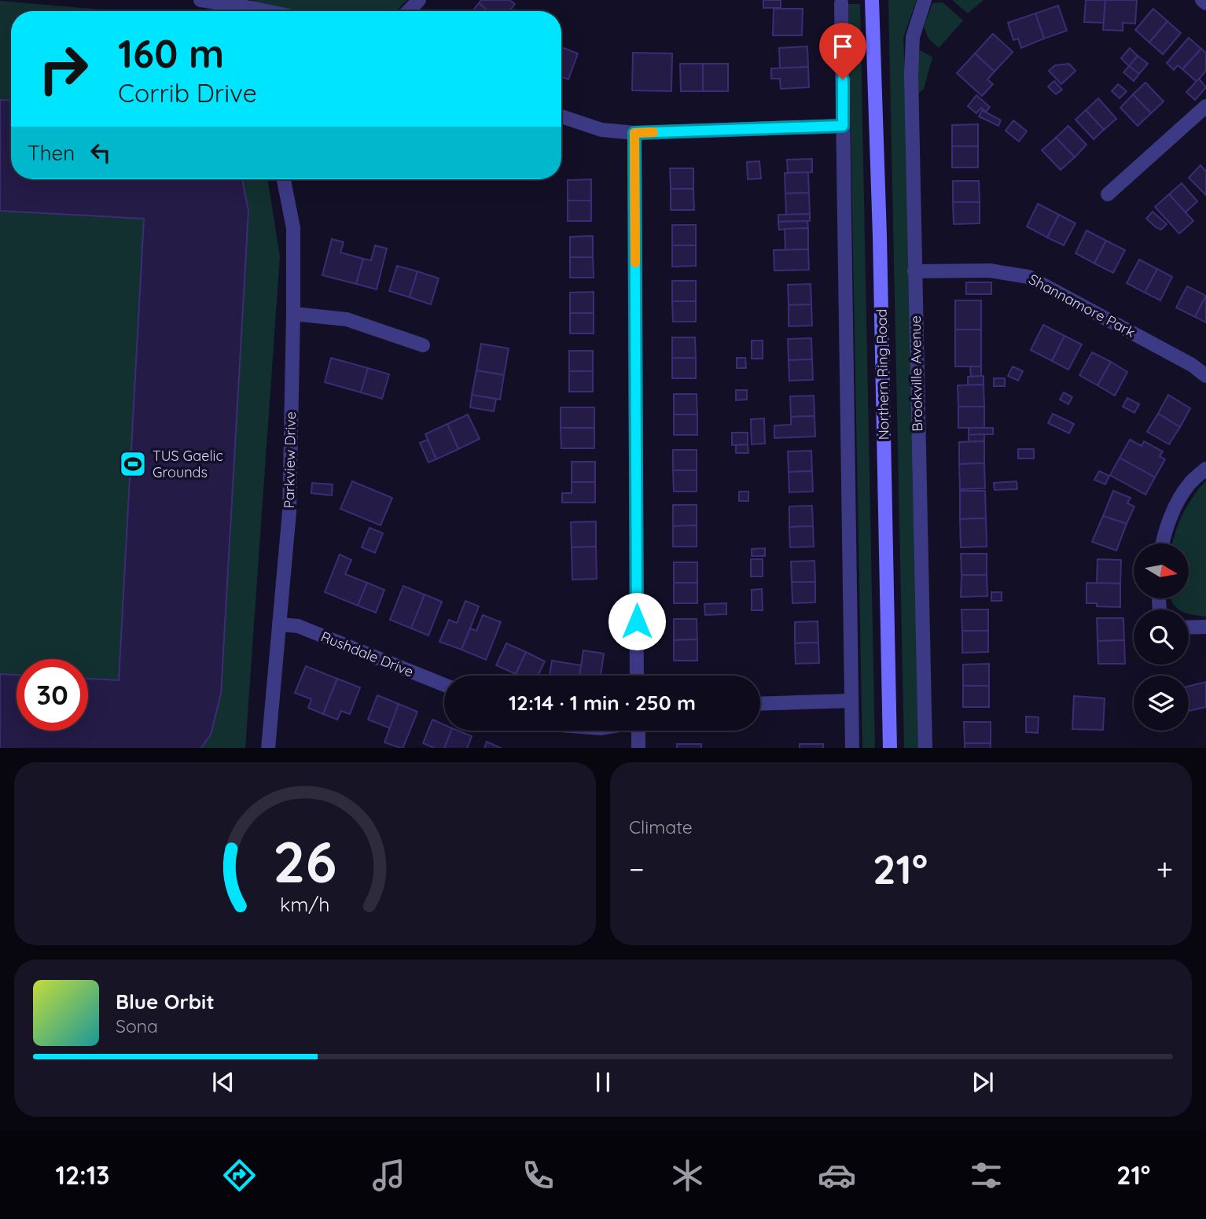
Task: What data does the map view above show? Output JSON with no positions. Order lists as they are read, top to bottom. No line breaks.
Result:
{"streets":{"main road":["Northern Ring Road"],"street":["Shannamore Park","Brookville Avenue","Parkview Drive","Rushdale Drive"]},"crossings":[["Shannamore Park","Brookville Avenue"],["Parkview Drive","Rushdale Drive"]],"places":{"sports":["TUS Gaelic Grounds"]},"north":"right","page":{"turn":["160 m","Corrib Drive"],"then":"Then","limit":"30","trip":"12:14 · 1 min · 250 m","tile":"Climate","heat":["−","21°","+"],"song":["Blue Orbit","Sona"],"tabs":["12:13","21°"],"gauge":["26","km/h"]}}
